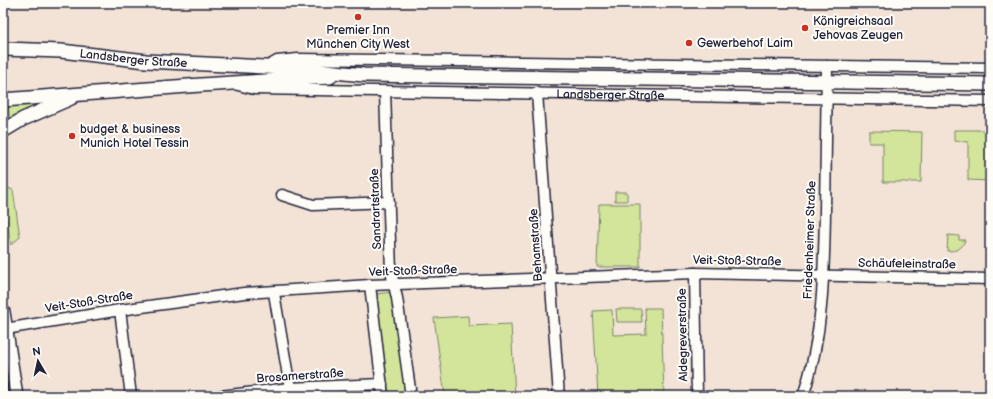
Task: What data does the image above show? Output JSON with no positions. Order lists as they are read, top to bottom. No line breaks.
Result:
{"streets":{"main road":["Landsberger Straße"],"street":["Sandrartstraße","Friedenheimer Straße","Behamstraße","Veit-Stoß-Straße","Schäufeleinstraße","Aldegreverstraße","Brosamerstraße"]},"crossings":[["Landsberger Straße","Sandrartstraße"],["Landsberger Straße","Friedenheimer Straße"],["Landsberger Straße","Behamstraße"],["Sandrartstraße","Veit-Stoß-Straße"],["Friedenheimer Straße","Veit-Stoß-Straße"],["Friedenheimer Straße","Schäufeleinstraße"],["Behamstraße","Veit-Stoß-Straße"],["Veit-Stoß-Straße","Schäufeleinstraße"],["Veit-Stoß-Straße","Aldegreverstraße"]],"places":["Premier Inn München City West","Königreichsaal Jehovas Zeugen","Gewerbehof Laim","budget & business Munich Hotel Tessin"],"north":"top"}
